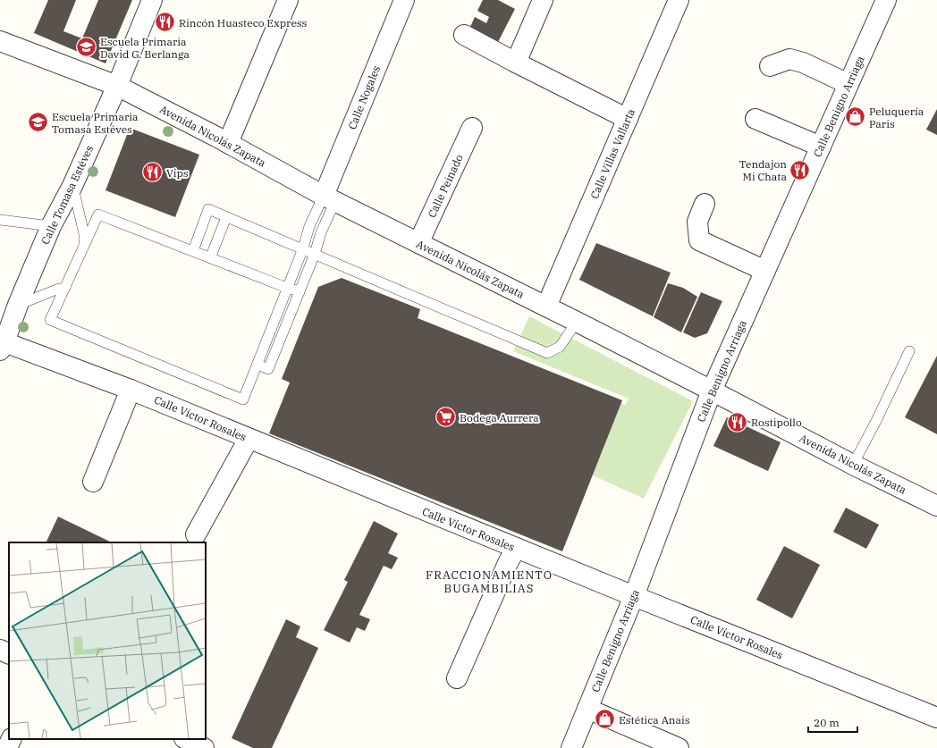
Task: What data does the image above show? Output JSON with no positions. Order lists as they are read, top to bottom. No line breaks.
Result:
{"streets":{"street":["Calle Nogales","Calle Benigno Arriaga","Avenida Nicolás Zapata","Calle Villas Vallarta","Calle Peinado","Calle Tomasa Estéves","Calle Víctor Rosales"]},"crossings":[["Calle Nogales","Avenida Nicolás Zapata"],["Calle Benigno Arriaga","Avenida Nicolás Zapata"],["Calle Benigno Arriaga","Calle Víctor Rosales"],["Avenida Nicolás Zapata","Calle Villas Vallarta"],["Avenida Nicolás Zapata","Calle Peinado"],["Avenida Nicolás Zapata","Calle Tomasa Estéves"],["Calle Tomasa Estéves","Calle Víctor Rosales"]],"districts":["FRACCIONAMIENTO BUGAMBILIAS"],"places":{"restaurant":["Rincón Huasteco Express","Tendajon Mi Chata","Vips","Rostipollo"],"school or university":["Escuela Primaria David G. Berlanga","Escuela Primaria Tomasa Estéves"],"shop":["Peluquería Paris","Estética Anais"],"supermarket":["Bodega Aurrera"]},"scale_bar":"20 m"}
